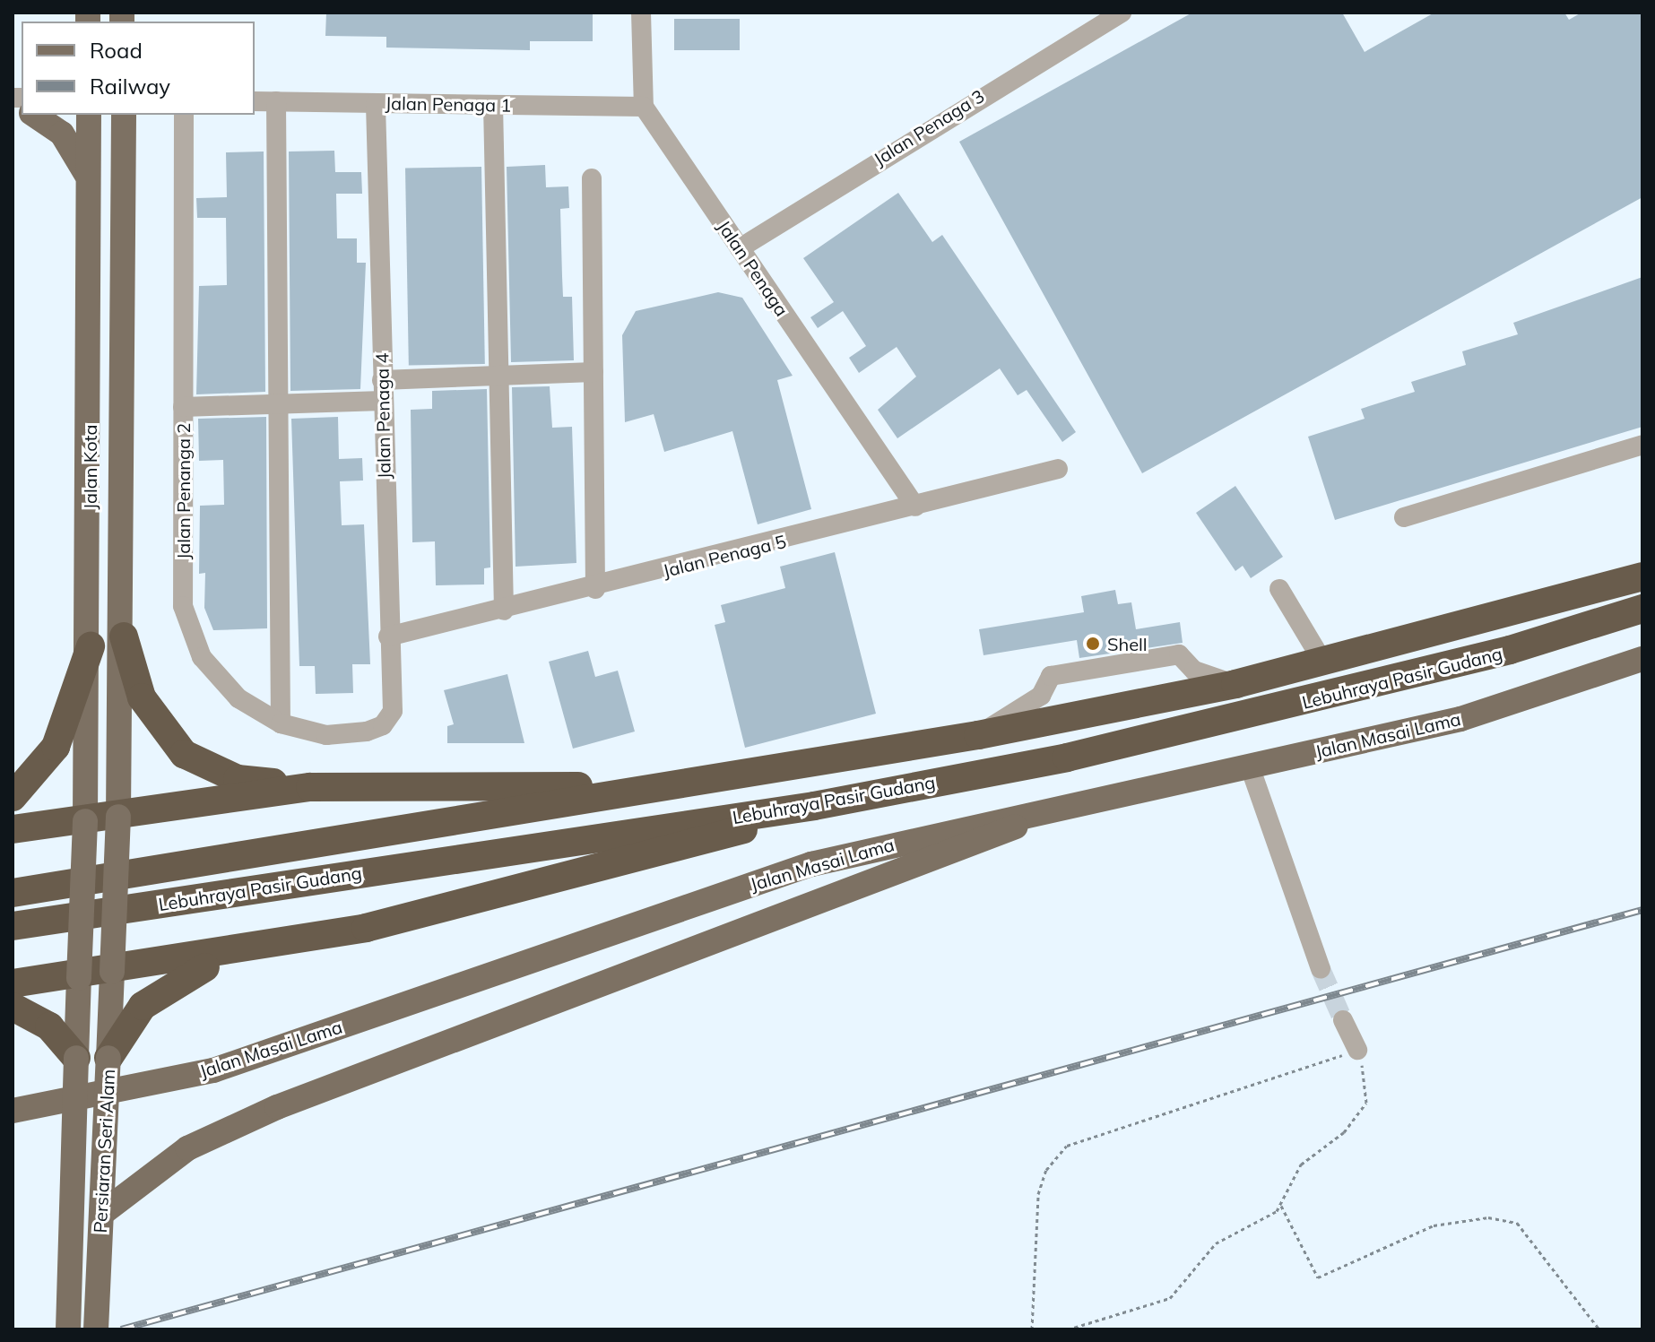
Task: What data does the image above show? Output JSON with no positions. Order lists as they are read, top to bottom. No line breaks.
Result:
{"streets":{"highway":["Lebuhraya Pasir Gudang"],"main road":["Jalan Kota","Jalan Masai Lama","Persiaran Seri Alam"],"street":["Jalan Penaga 1","Jalan Penaga 3","Jalan Penaga","Jalan Penaga 4","Jalan Penanga 2","Jalan Penaga 5"]},"crossings":[["Jalan Penaga 1","Jalan Penaga"],["Jalan Penaga 1","Jalan Penaga 4"],["Jalan Penaga 3","Jalan Penaga"],["Jalan Penaga","Jalan Penaga 5"],["Jalan Penaga 4","Jalan Penanga 2"],["Jalan Penaga 4","Jalan Penaga 5"],["Jalan Kota","Persiaran Seri Alam"]],"places":["Shell"],"legend":["Road","Railway"]}
